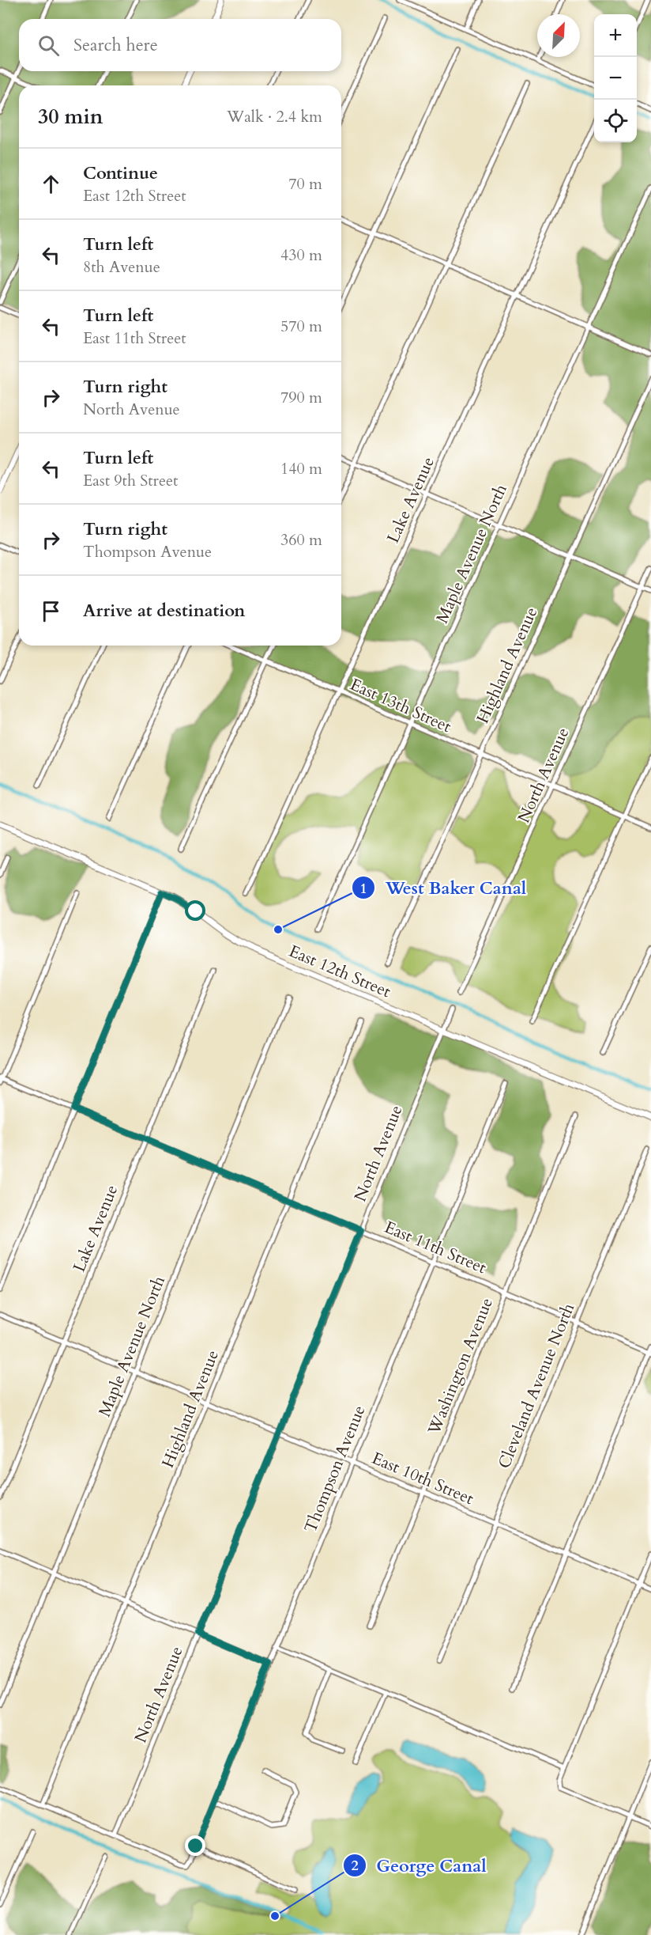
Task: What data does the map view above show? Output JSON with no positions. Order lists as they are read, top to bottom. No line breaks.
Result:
{"streets":{"street":["Lake Avenue","Maple Avenue North","Highland Avenue","East 13th Street","North Avenue","East 12th Street","East 11th Street","Washington Avenue","Cleveland Avenue North","Thompson Avenue","East 10th Street"]},"crossings":[["Lake Avenue","East 13th Street"],["Lake Avenue","East 11th Street"],["Lake Avenue","East 10th Street"],["Maple Avenue North","East 13th Street"],["Maple Avenue North","East 11th Street"],["Maple Avenue North","East 10th Street"],["Highland Avenue","East 13th Street"],["Highland Avenue","East 11th Street"],["Highland Avenue","East 10th Street"],["East 13th Street","North Avenue"],["North Avenue","East 12th Street"],["North Avenue","East 11th Street"],["North Avenue","Thompson Avenue"],["North Avenue","East 10th Street"],["East 11th Street","Washington Avenue"],["East 11th Street","Cleveland Avenue North"],["East 11th Street","Thompson Avenue"],["Washington Avenue","East 10th Street"],["Cleveland Avenue North","East 10th Street"],["Thompson Avenue","East 10th Street"]],"places":["West Baker Canal","George Canal"],"north":"top right","page":{"map_buttons":["+","−"],"search":"Search here","heading":["30 min","Walk · 2.4 km"],"list":[["Continue","East 12th Street","70 m"],["Turn left","8th Avenue","430 m"],["Turn left","East 11th Street","570 m"],["Turn right","North Avenue","790 m"],["Turn left","East 9th Street","140 m"],["Turn right","Thompson Avenue","360 m"],"Arrive at destination"]}}
